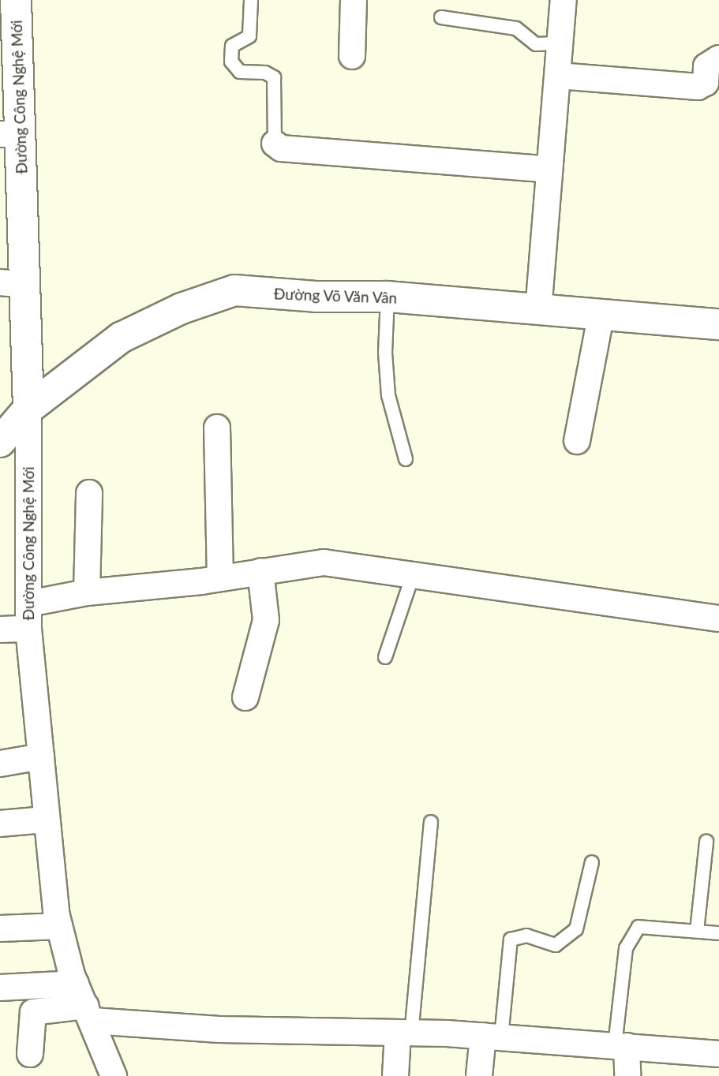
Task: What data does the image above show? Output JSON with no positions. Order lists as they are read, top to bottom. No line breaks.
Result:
{"streets":{"street":["Đường Công Nghệ Mới","Đường Võ Văn Vân"]},"crossings":[["Đường Công Nghệ Mới","Đường Võ Văn Vân"]]}
